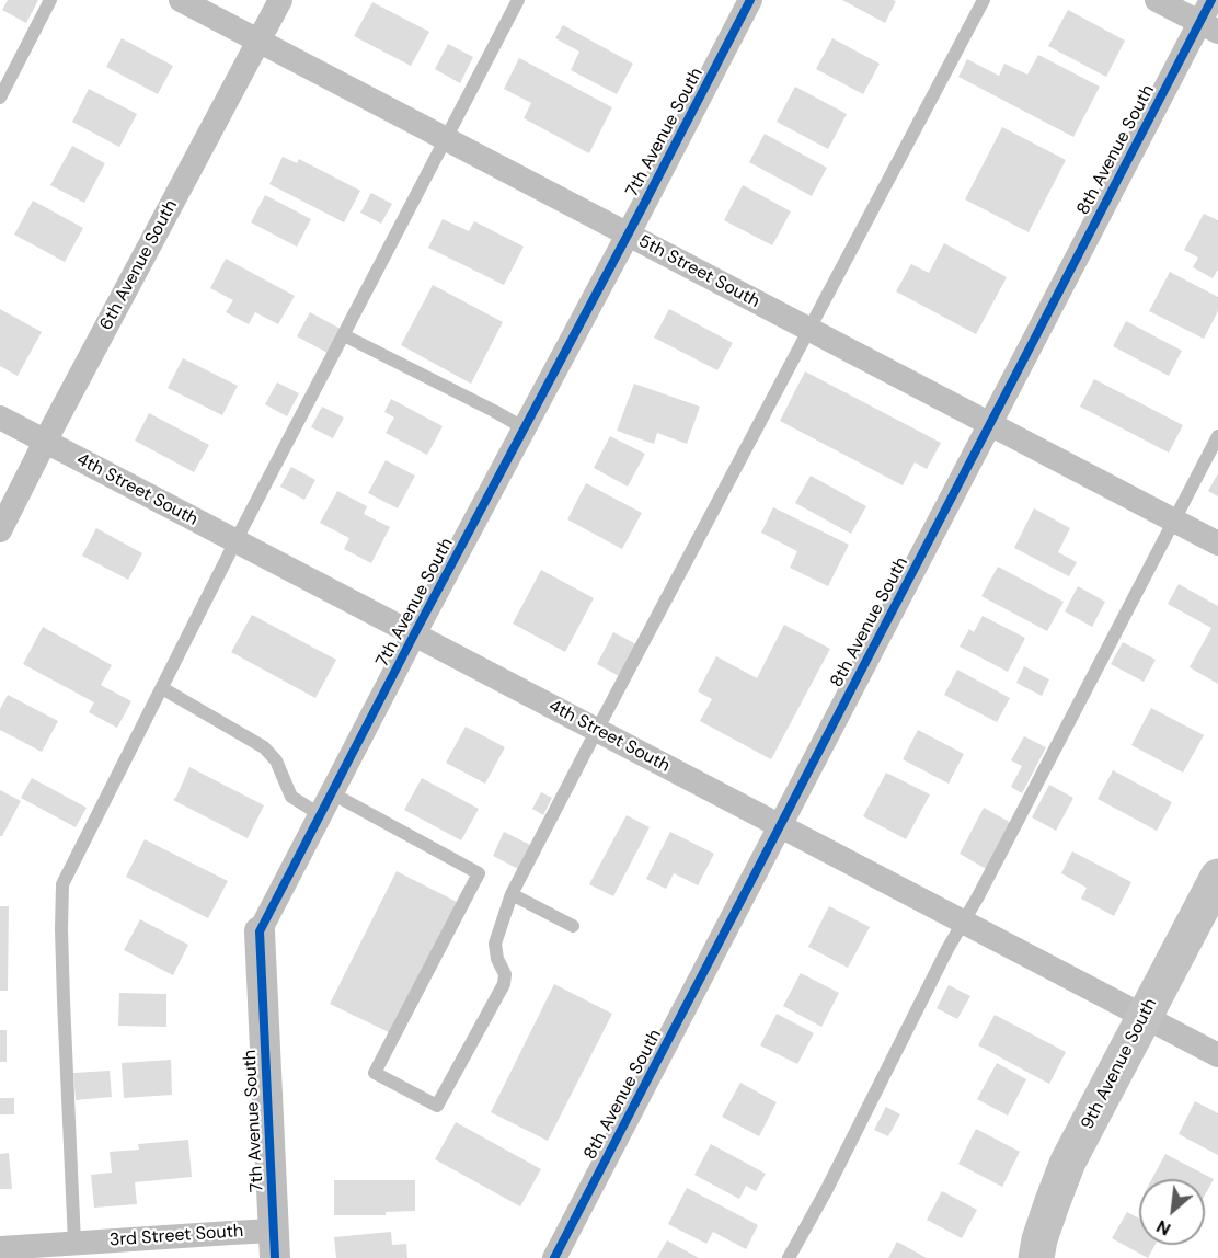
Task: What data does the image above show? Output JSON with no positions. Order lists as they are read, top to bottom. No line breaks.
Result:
{"streets":{"main road":["9th Avenue South"],"street":["7th Avenue South","8th Avenue South","6th Avenue South","5th Street South","4th Street South","3rd Street South"]},"crossings":[["7th Avenue South","5th Street South"],["7th Avenue South","4th Street South"],["7th Avenue South","3rd Street South"],["8th Avenue South","5th Street South"],["8th Avenue South","4th Street South"],["6th Avenue South","5th Street South"],["6th Avenue South","4th Street South"],["4th Street South","9th Avenue South"]],"north":"bottom left"}
